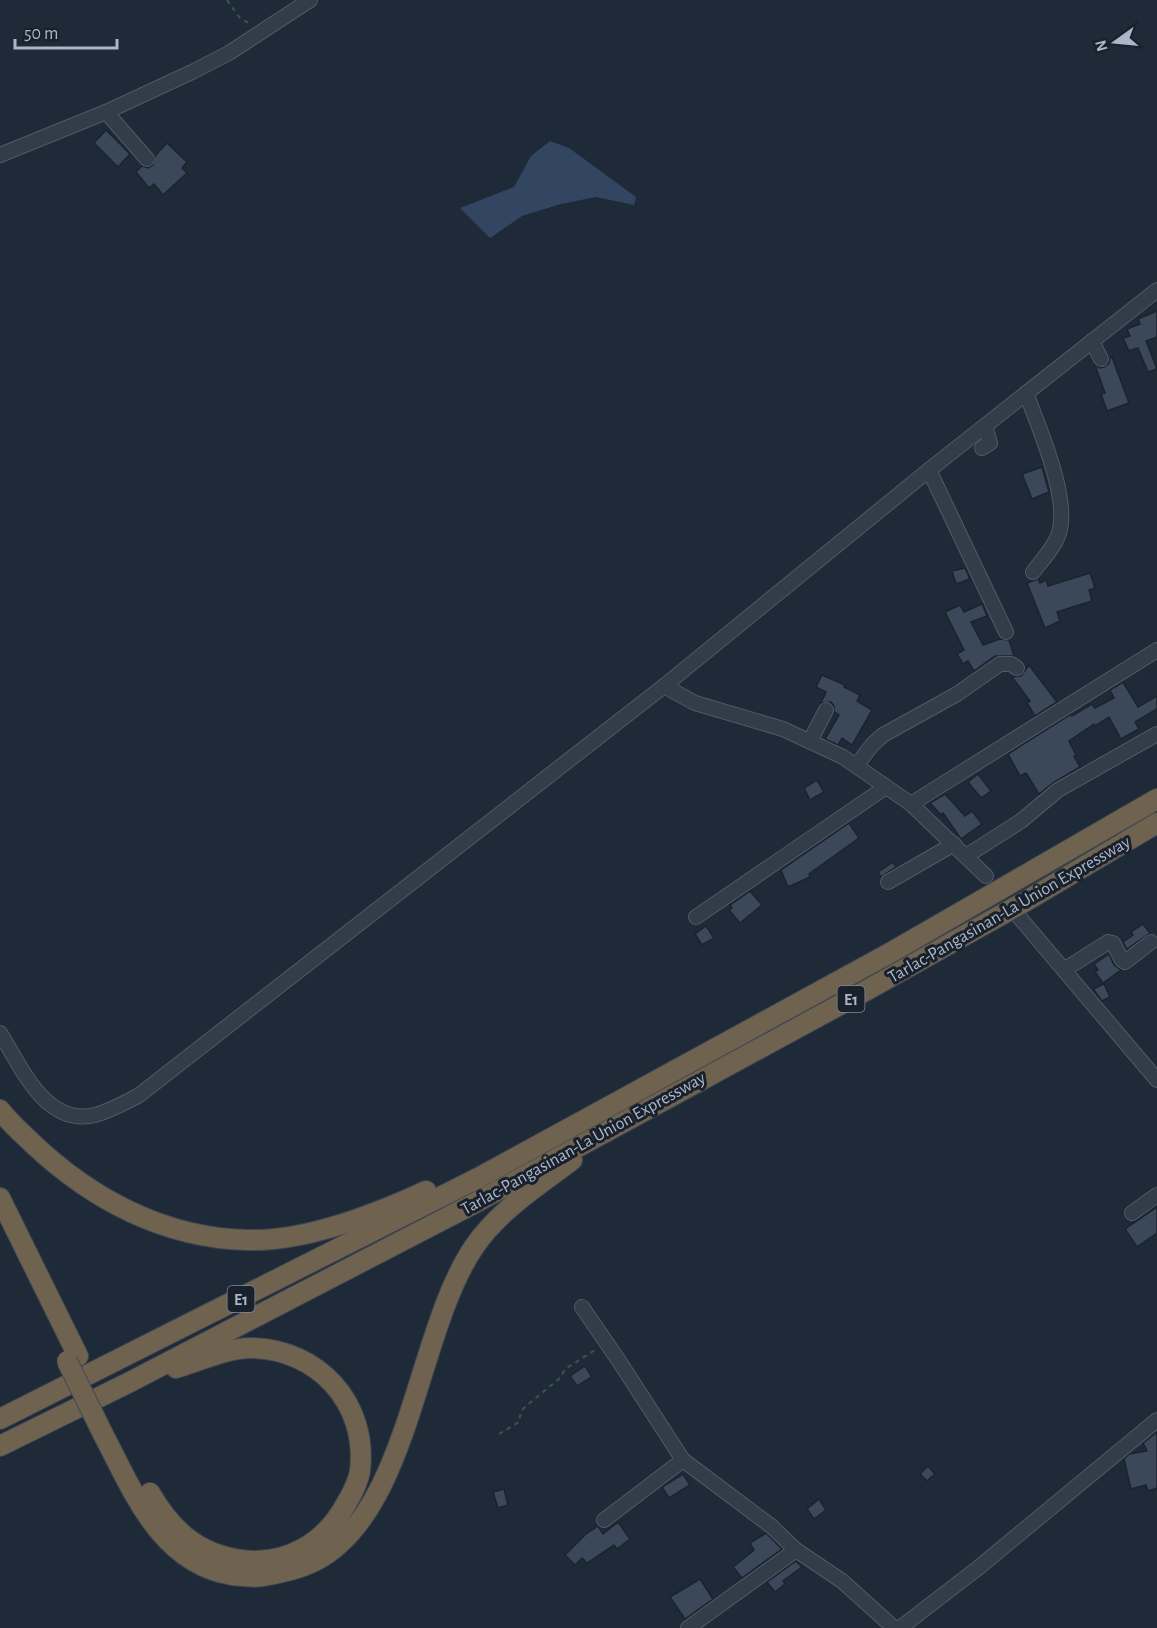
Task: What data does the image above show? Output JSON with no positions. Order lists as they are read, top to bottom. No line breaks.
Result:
{"streets":{"highway":["Tarlac-Pangasinan-La Union Expressway","E1"]},"scale_bar":"50 m","north":"left"}
